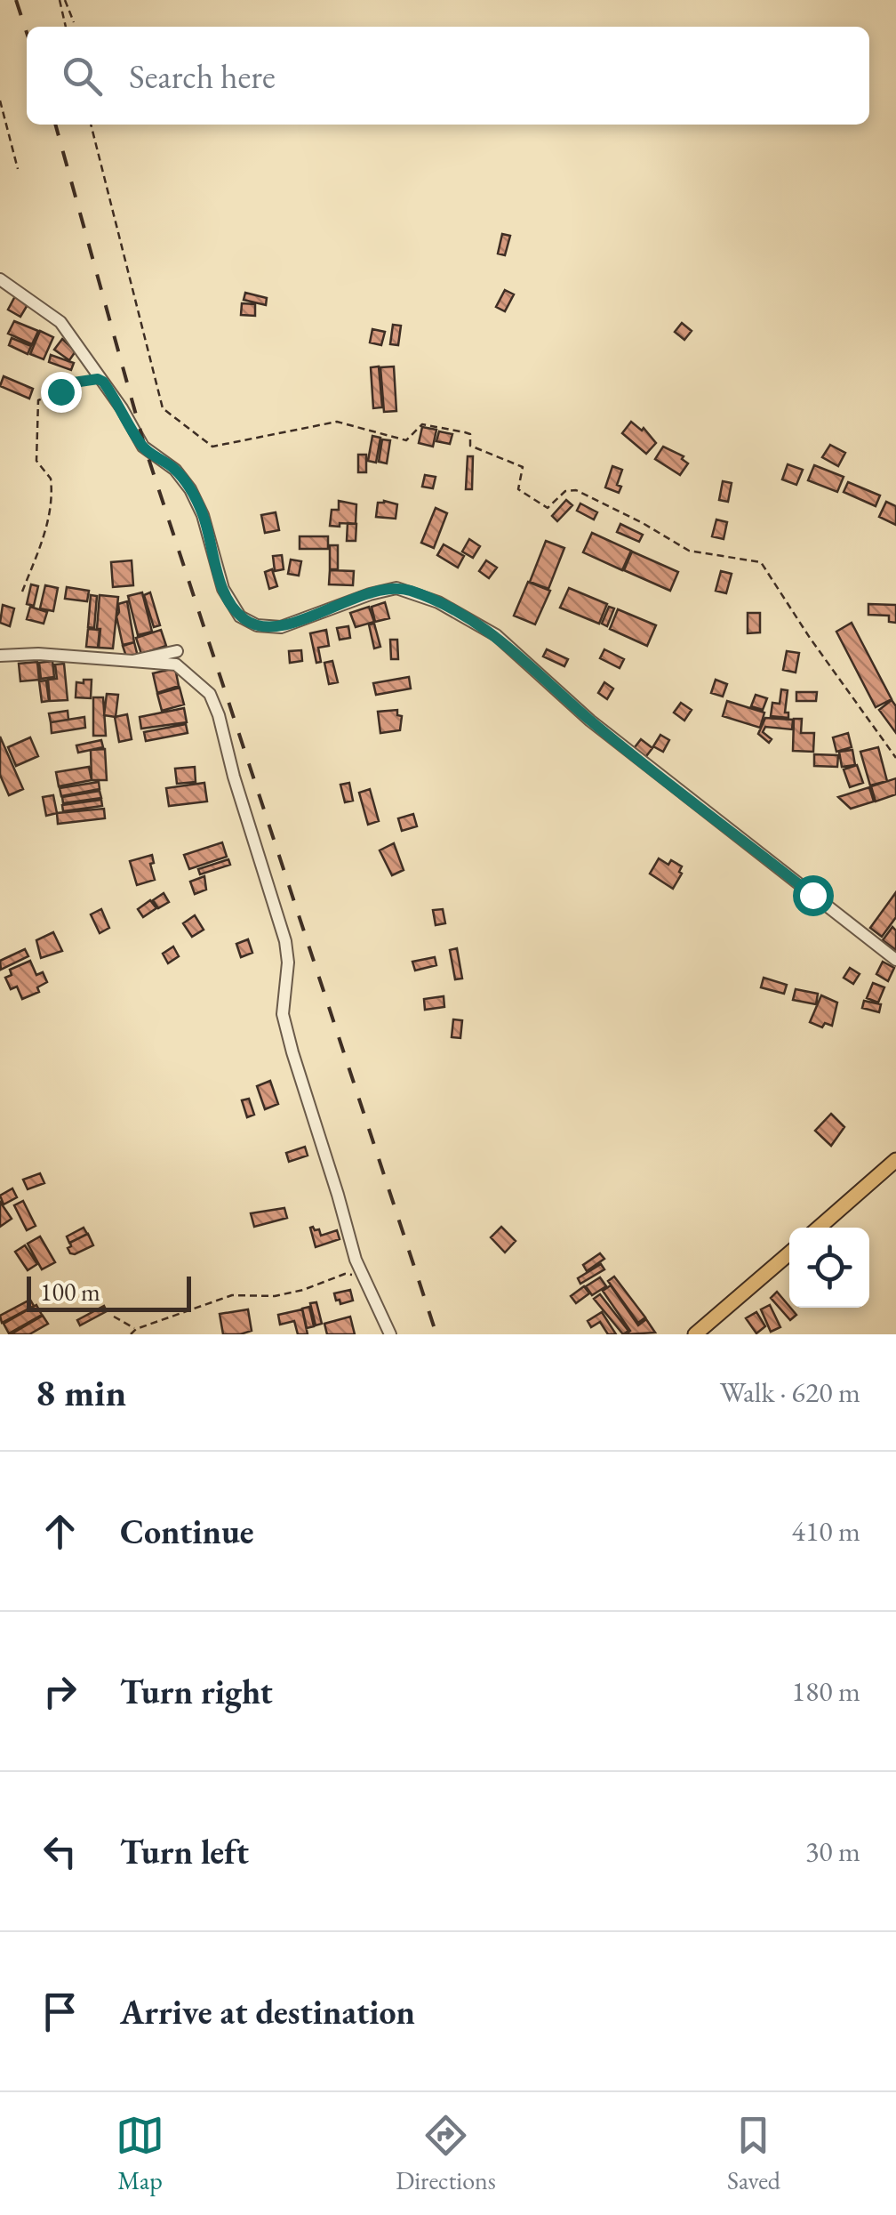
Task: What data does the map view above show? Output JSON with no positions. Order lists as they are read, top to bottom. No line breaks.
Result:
{"scale_bar":"100 m","page":{"search":"Search here","scale":"100 m","heading":["8 min","Walk · 620 m"],"list":[["Continue","410 m"],["Turn right","180 m"],["Turn left","30 m"],"Arrive at destination"],"nav":["Map","Directions","Saved"]}}
